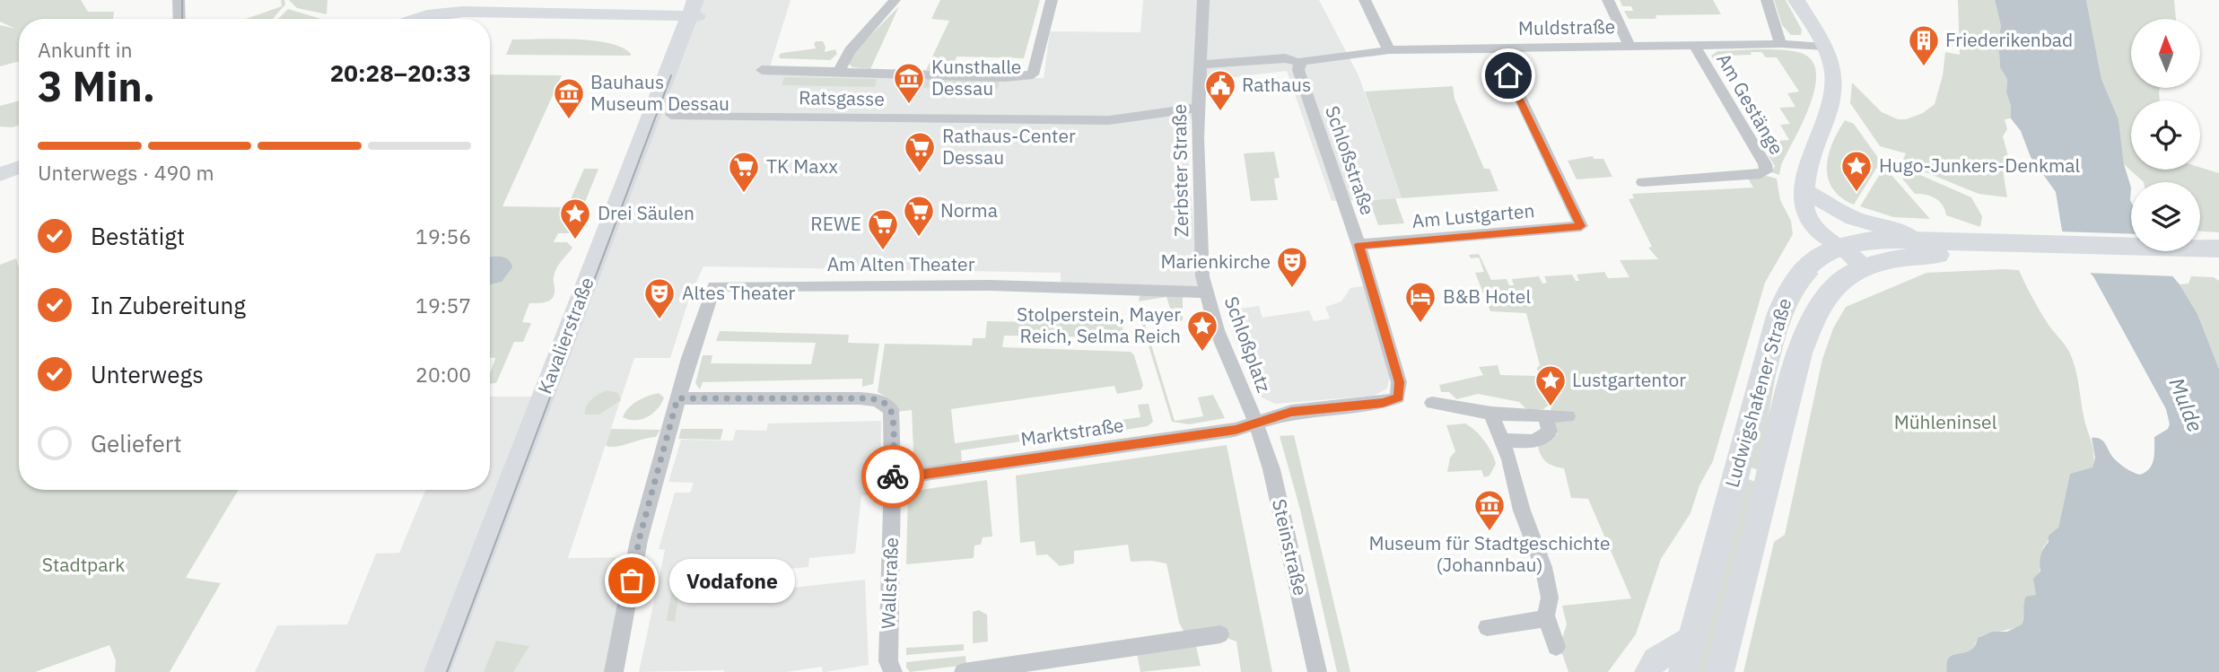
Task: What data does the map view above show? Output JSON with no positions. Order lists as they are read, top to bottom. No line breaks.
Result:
{"streets":{"main road":["Ludwigshafener Straße"],"street":["Muldstraße","Ratsgasse","Am Gestänge","Schloßstraße","Zerbster Straße","Am Lustgarten","Am Alten Theater","Kavalierstraße","Schloßplatz","Marktstraße","Steinstraße","Wallstraße"]},"crossings":[["Muldstraße","Am Gestänge"],["Muldstraße","Schloßstraße"],["Muldstraße","Am Lustgarten"],["Ratsgasse","Zerbster Straße"],["Schloßstraße","Am Lustgarten"],["Schloßstraße","Schloßplatz"],["Zerbster Straße","Am Alten Theater"],["Zerbster Straße","Schloßplatz"],["Am Lustgarten","Schloßplatz"],["Am Alten Theater","Schloßplatz"],["Am Alten Theater","Wallstraße"],["Schloßplatz","Marktstraße"],["Schloßplatz","Steinstraße"],["Marktstraße","Steinstraße"],["Marktstraße","Wallstraße"]],"water":["Mulde"],"parks":["Mühleninsel","Stadtpark"],"places":{"building":["Friederikenbad"],"museum":["Kunsthalle Dessau","Bauhaus Museum Dessau","Museum für Stadtgeschichte (Johannbau)"],"public building":["Rathaus"],"supermarket":["Rathaus-Center Dessau","TK Maxx","Norma","REWE"],"place":["Hugo-Junkers-Denkmal","Drei Säulen","Stolperstein, Mayer Reich, Selma Reich","Lustgartentor"],"theatre":["Marienkirche","Altes Theater"],"hotel":["B&B Hotel"],"other":["Vodafone"]},"north":"top","page":{"heading":["3 Min.","Ankunft in","20:28–20:33"],"bar":"Unterwegs · 490 m","list":[["Bestätigt","19:56"],["In Zubereitung","19:57"],["Unterwegs","20:00"],"Geliefert"],"bubble":"Vodafone"}}
